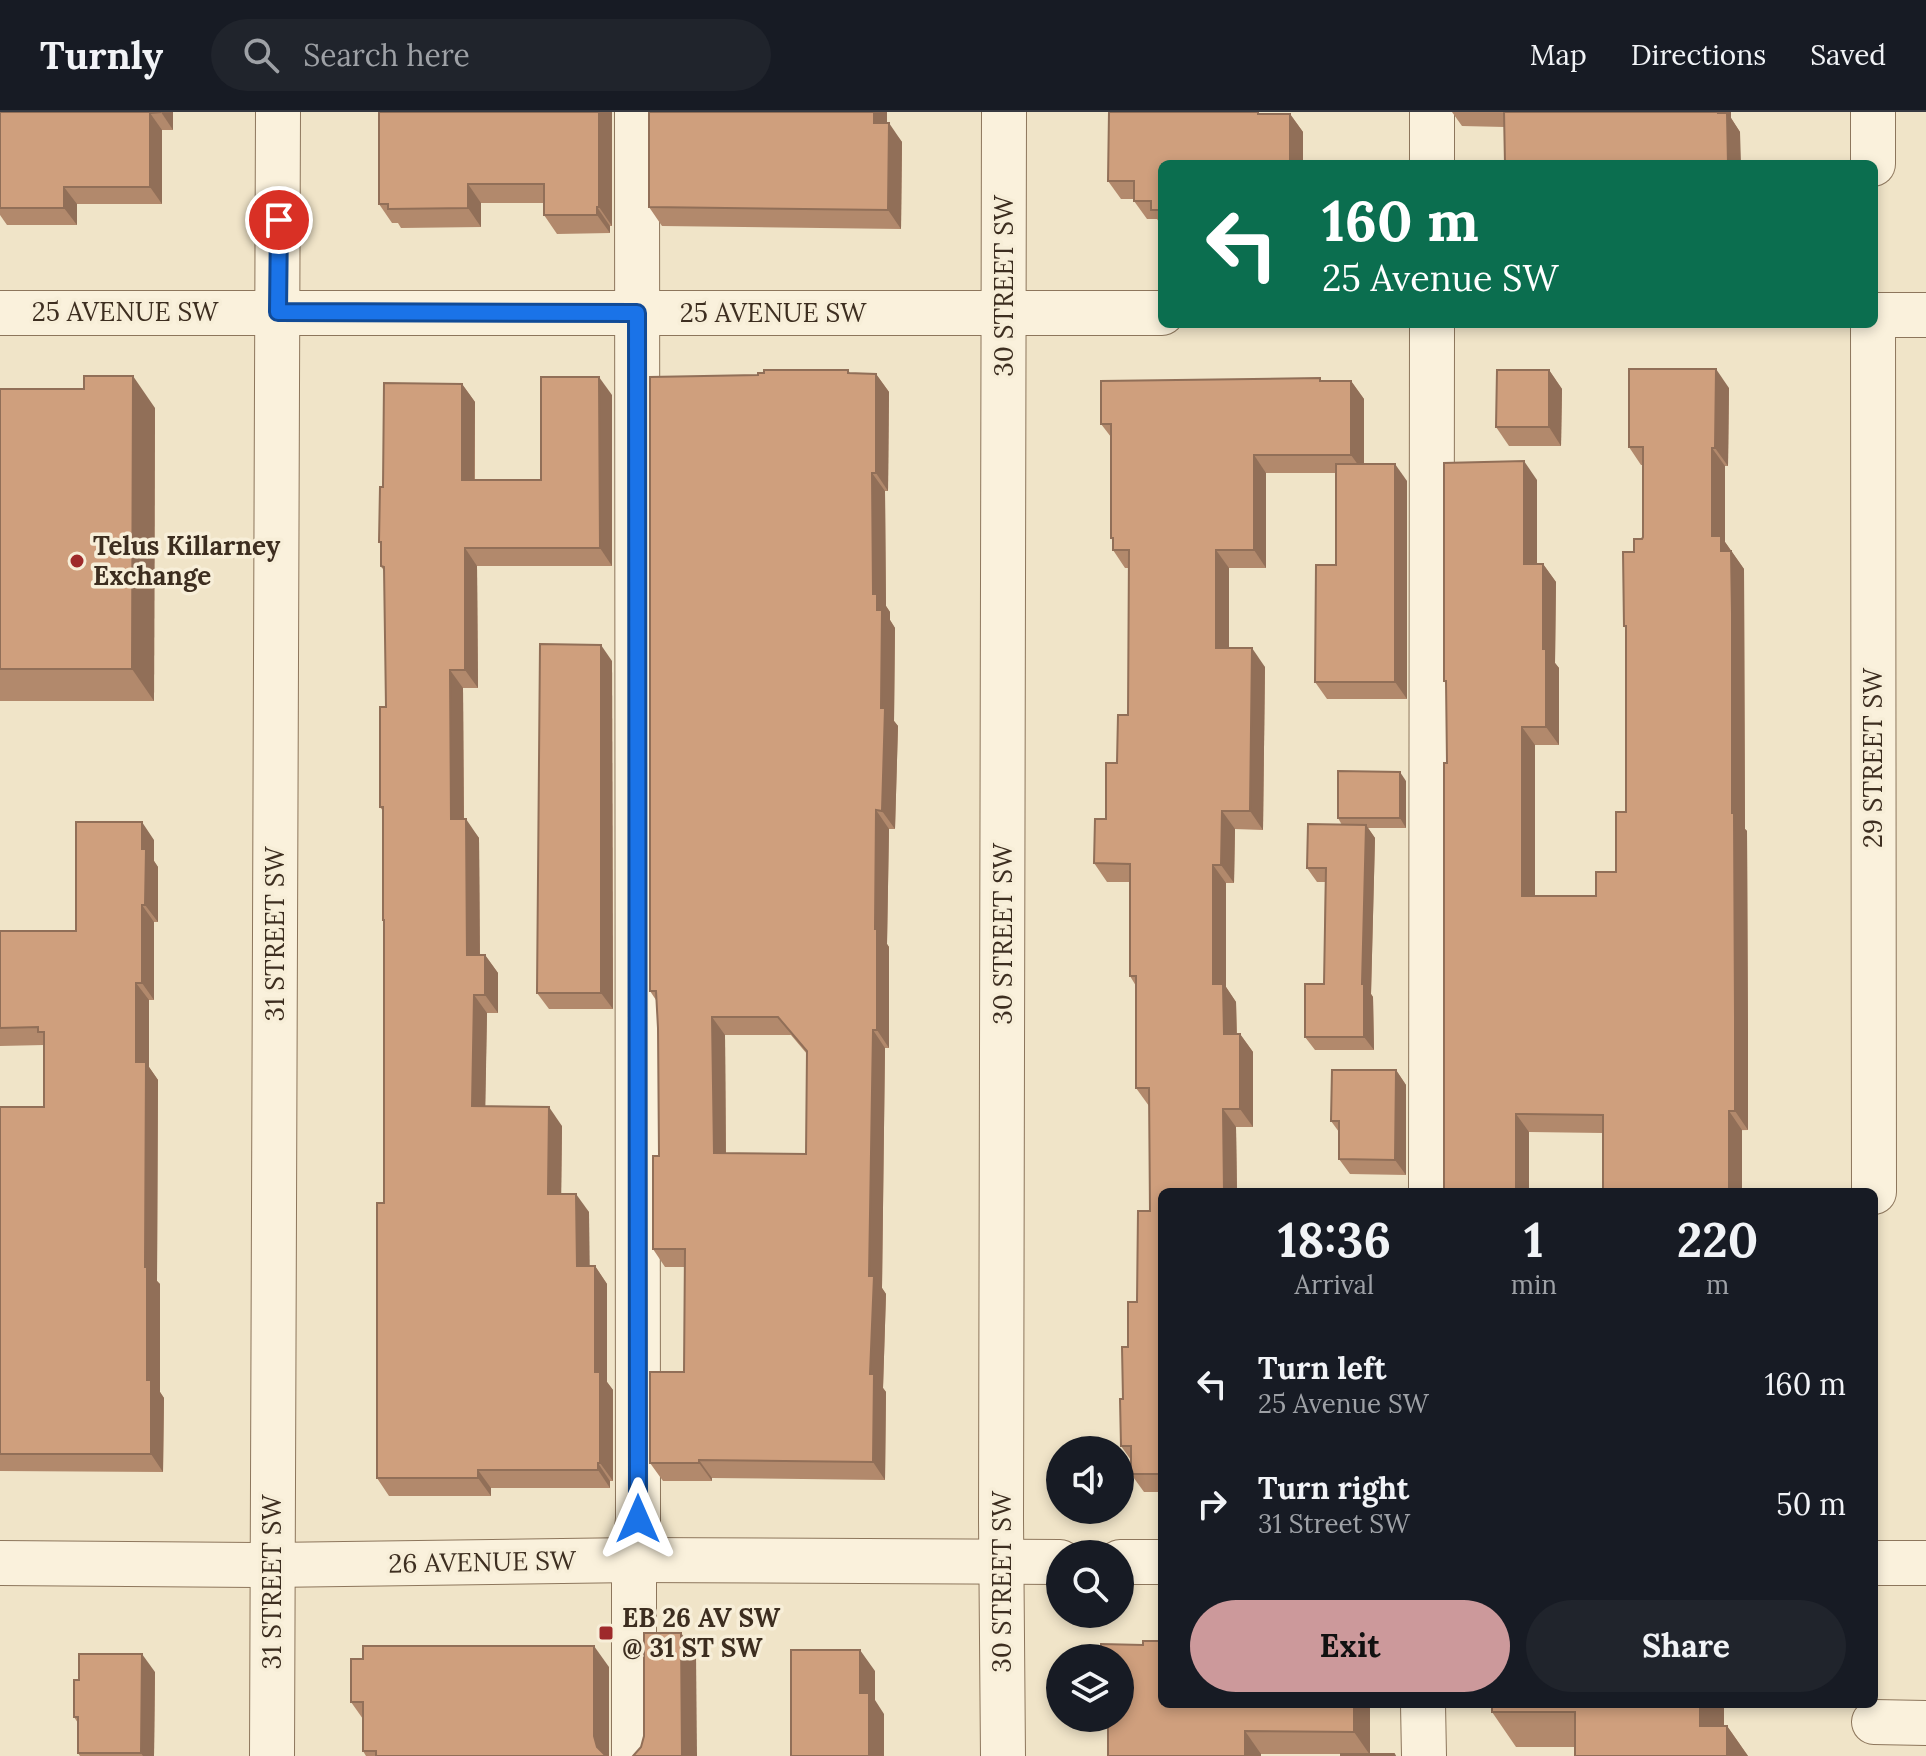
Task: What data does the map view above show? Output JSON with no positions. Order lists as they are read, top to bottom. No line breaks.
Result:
{"streets":{"street":["30 STREET SW","25 AVENUE SW","29 STREET SW","31 STREET SW","26 AVENUE SW"]},"crossings":[["30 STREET SW","25 AVENUE SW"],["30 STREET SW","26 AVENUE SW"],["25 AVENUE SW","31 STREET SW"],["31 STREET SW","26 AVENUE SW"]],"places":{"other":["Telus Killarney Exchange"],"transit":["EB 26 AV SW @ 31 ST SW"]},"page":{"header":"Turnly","search":"Search here","nav":["Map","Directions","Saved"],"turn":["160 m","25 Avenue SW"],"eta":["18:36","Arrival","1","min","220","m"],"list":[{"name":"Turn left","note":"25 Avenue SW","value":"160 m"},{"name":"Turn right","note":"31 Street SW","value":"50 m"}],"buttons":["Exit","Share"]}}
